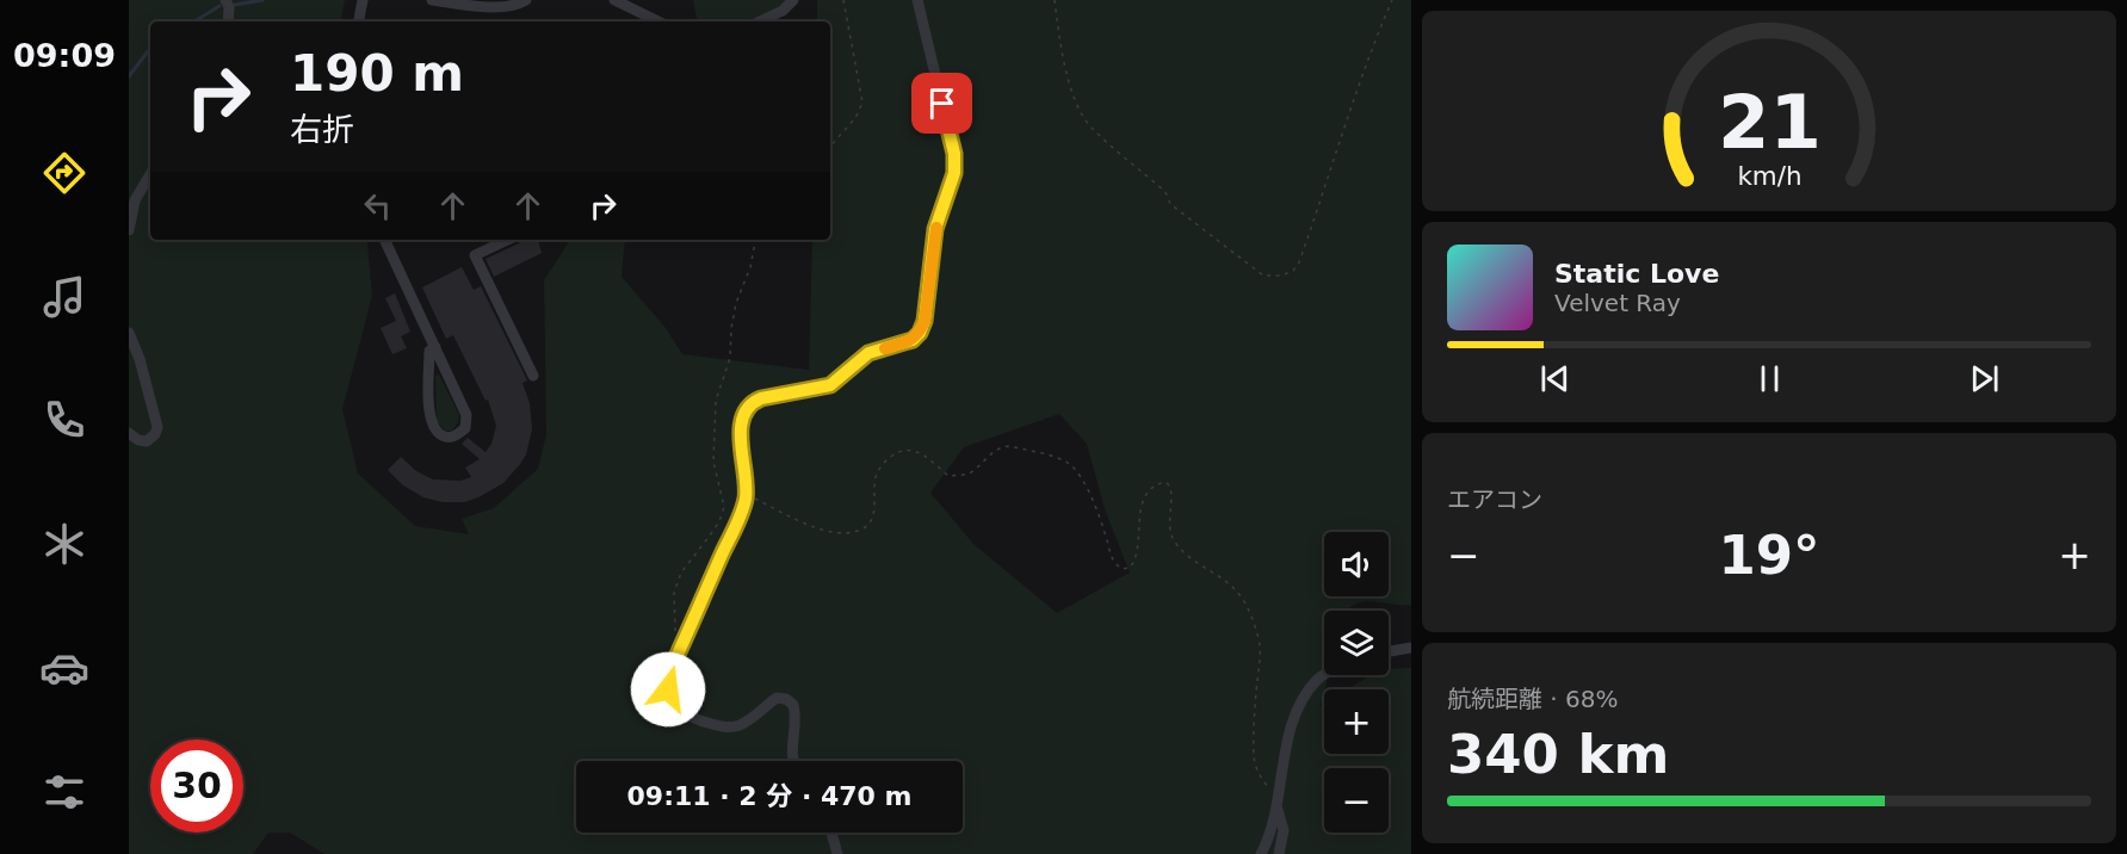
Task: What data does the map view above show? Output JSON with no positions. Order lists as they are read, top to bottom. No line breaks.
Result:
{"page":{"tabs":"09:09","turn":["190 m","右折"],"song":["Static Love","Velvet Ray"],"tile":["エアコン",["航続距離 · 68%","340 km"]],"heat":["−","19°","+"],"map_buttons":["+","−"],"limit":"30","trip":"09:11 · 2 分 · 470 m","gauge":["21","km/h"]}}
